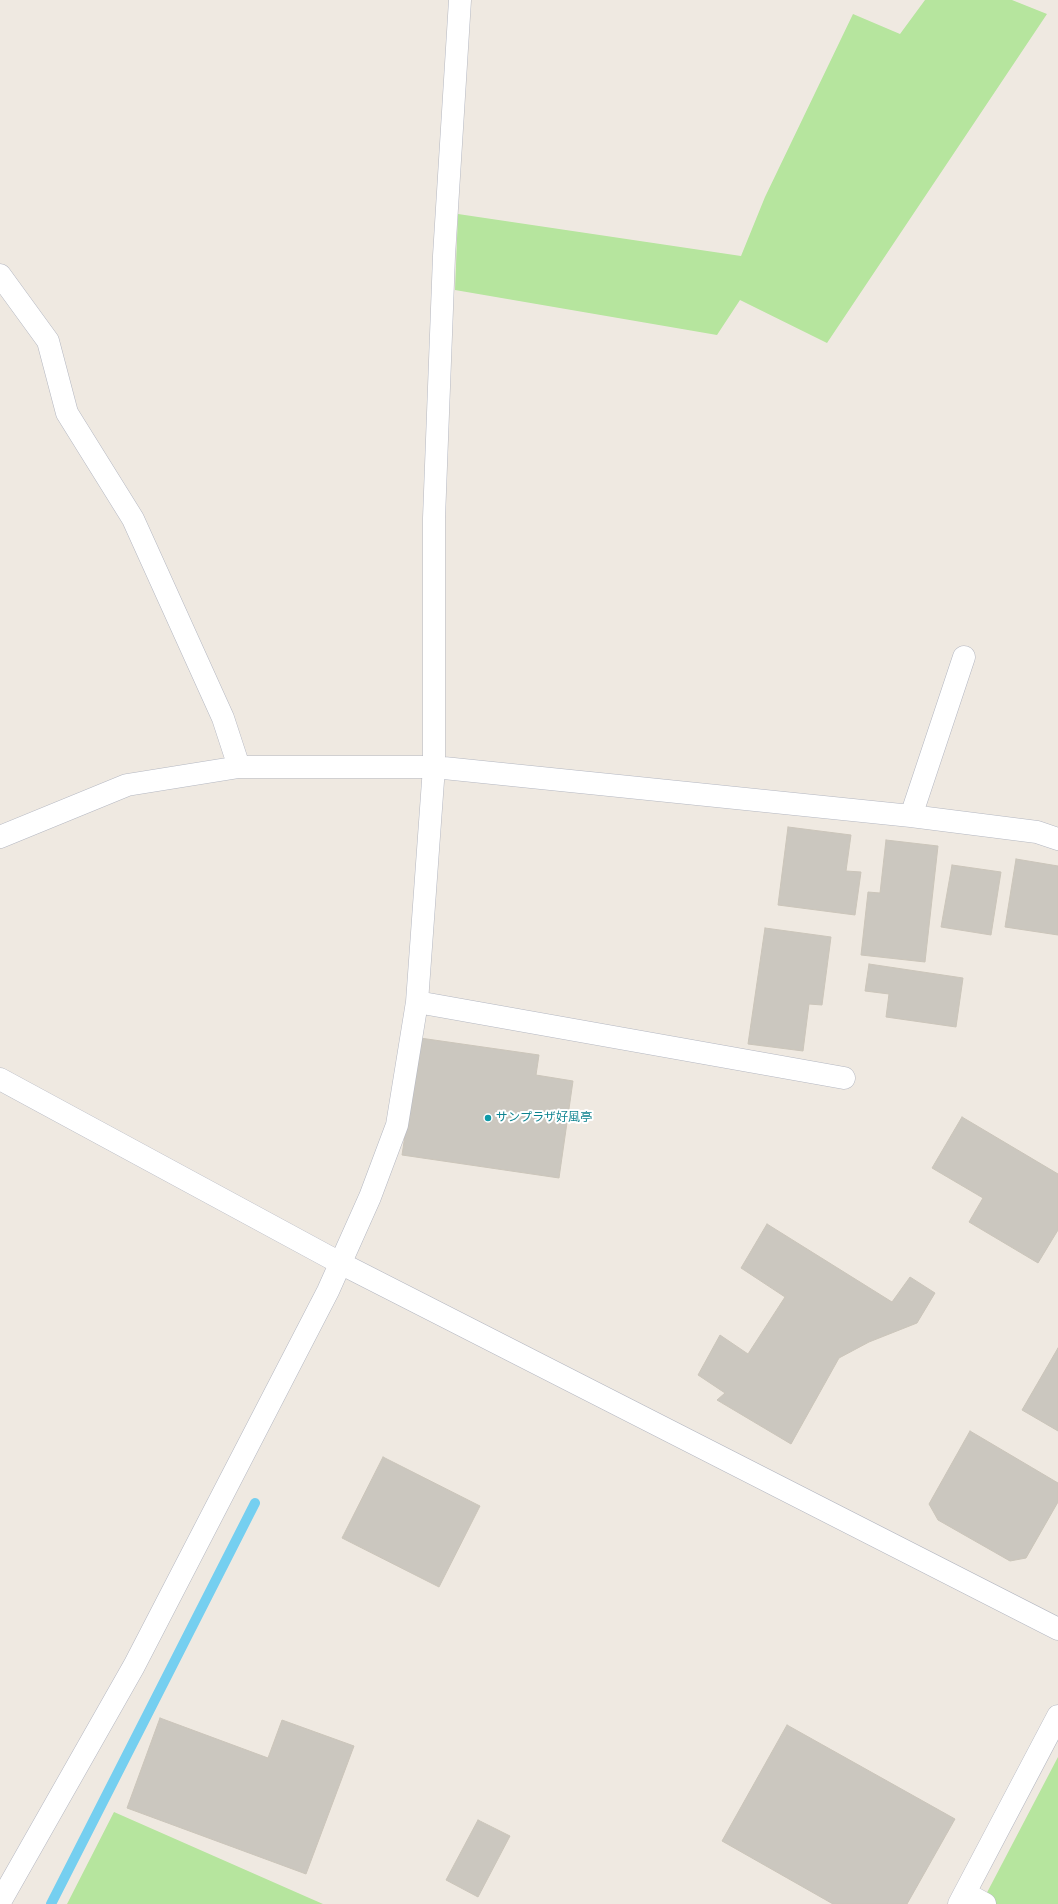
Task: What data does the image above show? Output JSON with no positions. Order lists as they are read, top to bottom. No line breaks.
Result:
{"places":["サンプラザ好風亭"]}
